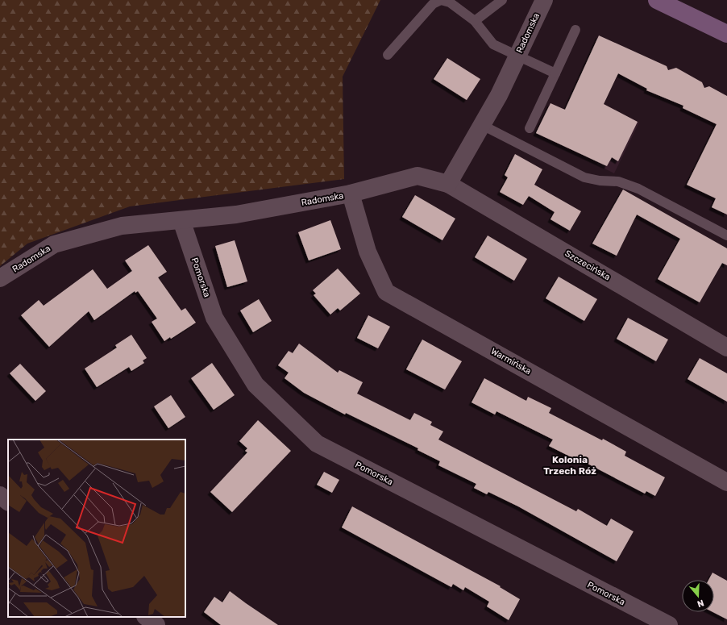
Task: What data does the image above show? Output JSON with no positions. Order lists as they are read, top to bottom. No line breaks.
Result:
{"streets":{"street":["Radomska","Szczecińska","Pomorska","Warmińska"]},"crossings":[["Radomska","Szczecińska"],["Radomska","Pomorska"],["Radomska","Warmińska"]],"districts":["Kolonia Trzech Róż"],"north":"bottom"}
